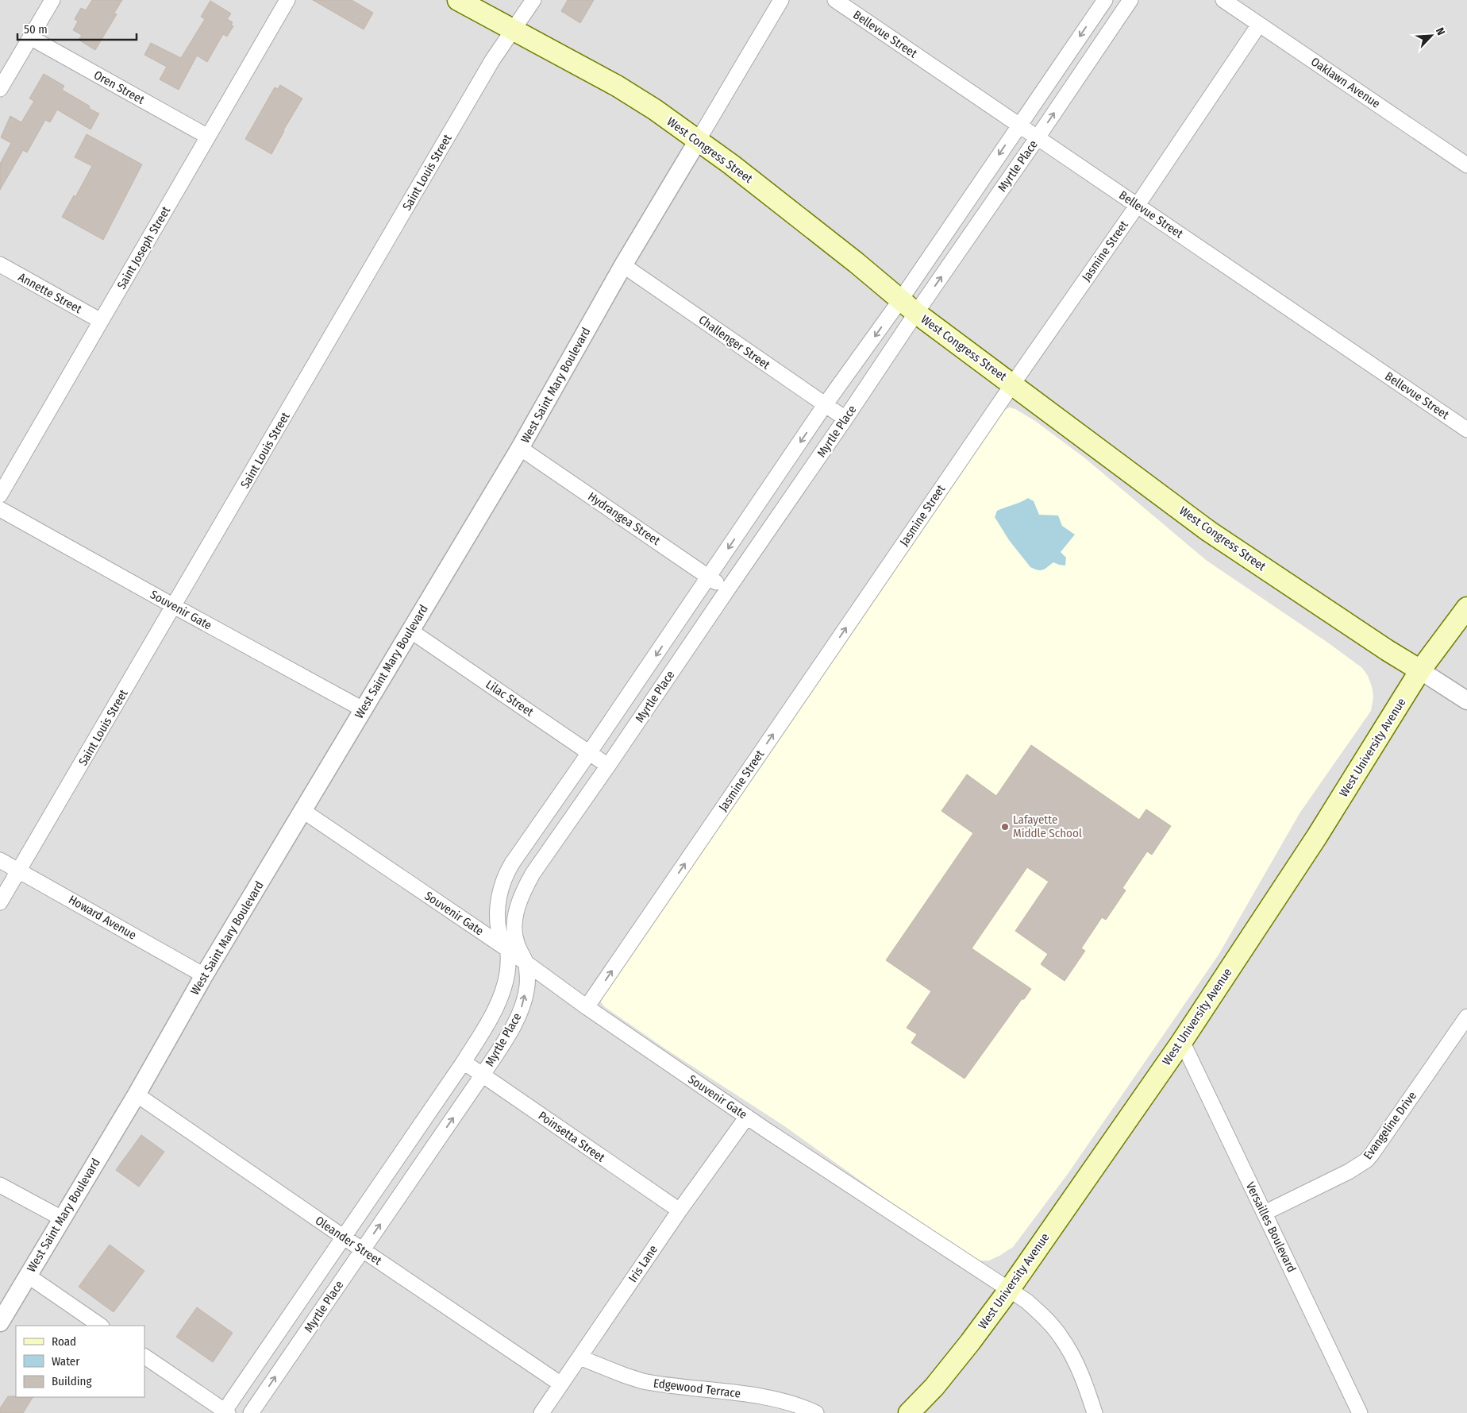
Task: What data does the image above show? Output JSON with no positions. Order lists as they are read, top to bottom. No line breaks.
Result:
{"streets":{"main road":["West Congress Street","West University Avenue"],"street":["Bellevue Street","Oaklawn Avenue","Oren Street","Myrtle Place","Saint Louis Street","Saint Joseph Street","Jasmine Street","Annette Street","Challenger Street","West Saint Mary Boulevard","Hydrangea Street","Souvenir Gate","Lilac Street","Howard Avenue","Evangeline Drive","Poinsetta Street","Versailles Boulevard","Oleander Street","Iris Lane","Edgewood Terrace"]},"crossings":[["Bellevue Street","Myrtle Place"],["Bellevue Street","Jasmine Street"],["Oaklawn Avenue","Jasmine Street"],["Oren Street","Saint Joseph Street"],["West Congress Street","Myrtle Place"],["West Congress Street","Saint Louis Street"],["West Congress Street","Jasmine Street"],["West Congress Street","West Saint Mary Boulevard"],["West Congress Street","West University Avenue"],["Myrtle Place","Challenger Street"],["Myrtle Place","Hydrangea Street"],["Myrtle Place","Souvenir Gate"],["Myrtle Place","Lilac Street"],["Myrtle Place","Poinsetta Street"],["Myrtle Place","Oleander Street"],["Saint Louis Street","Souvenir Gate"],["Saint Louis Street","Howard Avenue"],["Saint Joseph Street","Annette Street"],["Jasmine Street","Souvenir Gate"],["Challenger Street","West Saint Mary Boulevard"],["West Saint Mary Boulevard","Hydrangea Street"],["West Saint Mary Boulevard","Souvenir Gate"],["West Saint Mary Boulevard","Lilac Street"],["West Saint Mary Boulevard","Howard Avenue"],["West Saint Mary Boulevard","Oleander Street"],["Souvenir Gate","West University Avenue"],["Souvenir Gate","Iris Lane"],["West University Avenue","Versailles Boulevard"],["Evangeline Drive","Versailles Boulevard"],["Poinsetta Street","Iris Lane"],["Oleander Street","Iris Lane"],["Iris Lane","Edgewood Terrace"]],"one_way":["Jasmine Street"],"places":["Lafayette Middle School"],"legend":["Road","Water","Building"],"scale_bar":"50 m","north":"top right"}
